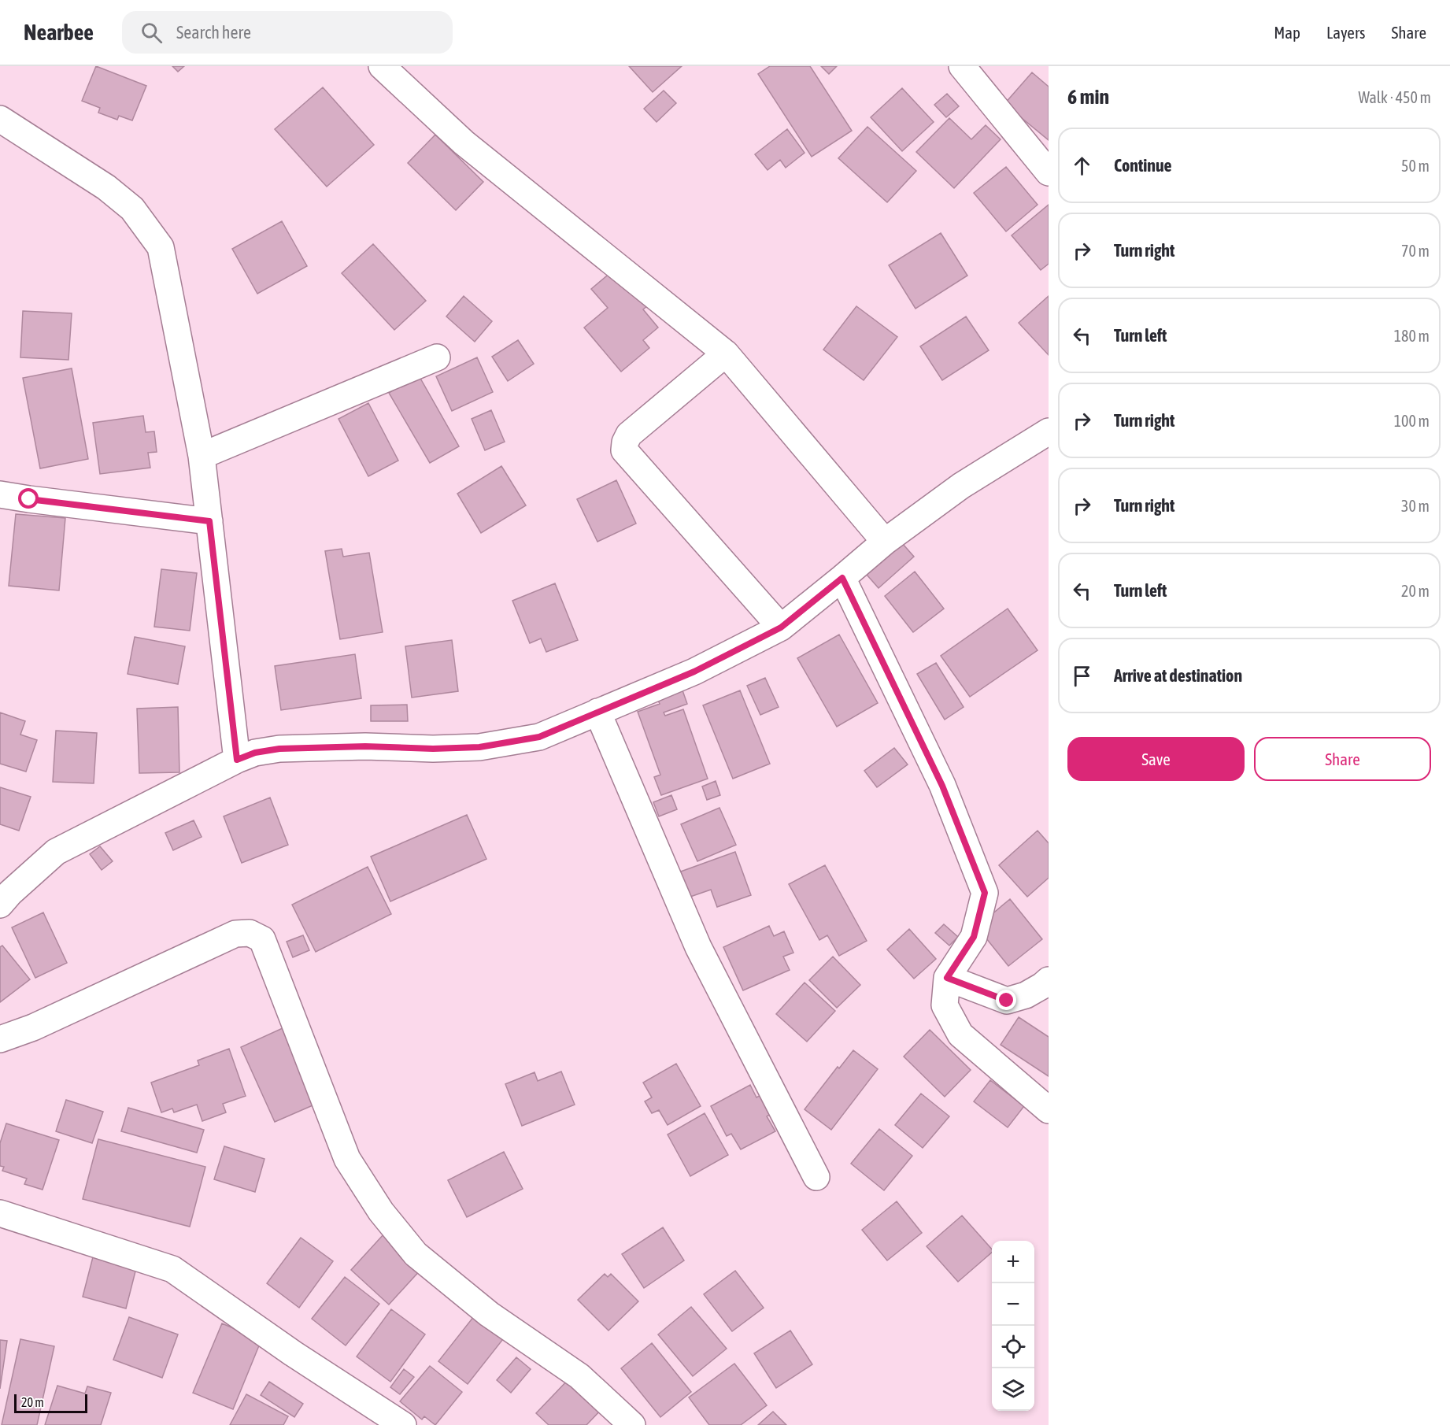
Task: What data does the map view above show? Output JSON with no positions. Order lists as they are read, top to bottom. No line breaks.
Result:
{"scale_bar":"20 m","page":{"header":"Nearbee","search":"Search here","nav":["Map","Layers","Share"],"heading":["6 min","Walk · 450 m"],"list":[["Continue","50 m"],["Turn right","70 m"],["Turn left","180 m"],["Turn right","100 m"],["Turn right","30 m"],["Turn left","20 m"],"Arrive at destination"],"buttons":["Save","Share"],"map_buttons":["+","−"],"scale":"20 m"}}
